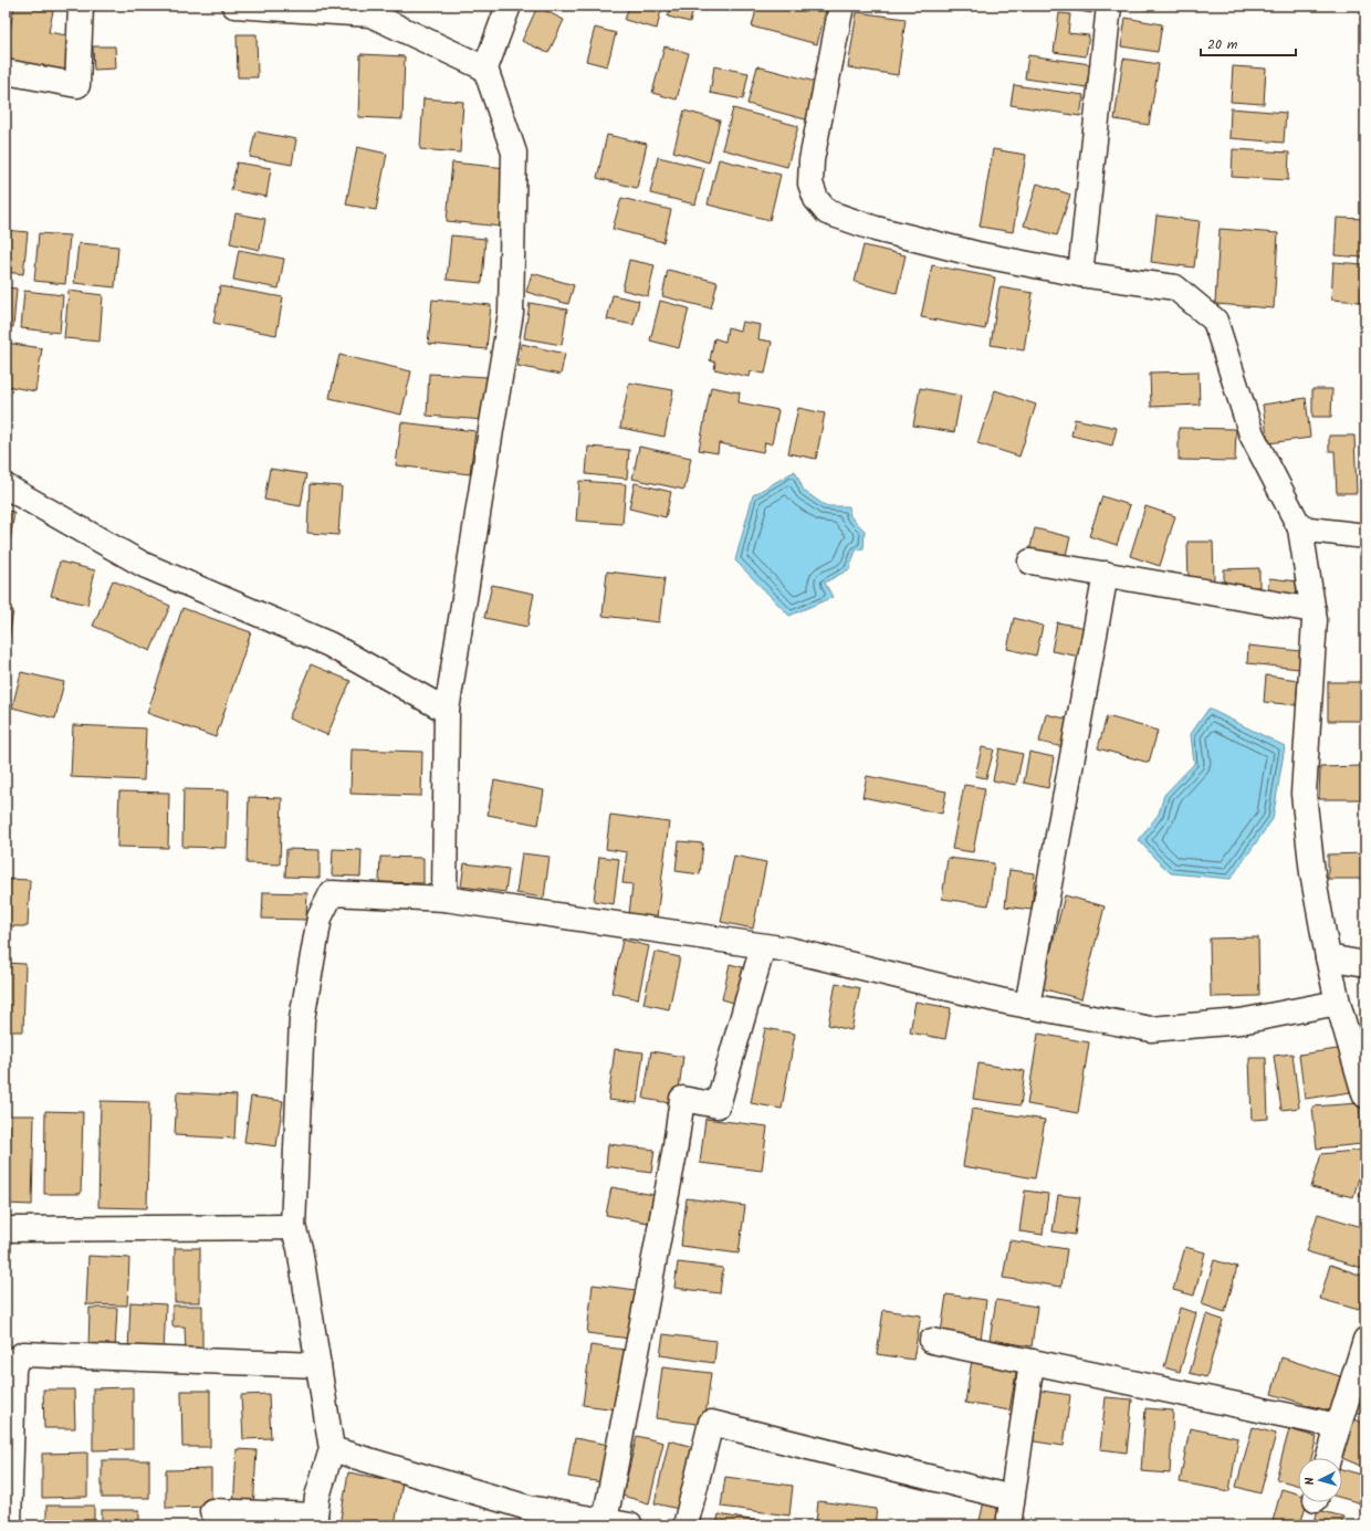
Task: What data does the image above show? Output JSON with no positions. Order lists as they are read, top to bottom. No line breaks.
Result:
{"scale_bar":"20 m","north":"left"}
